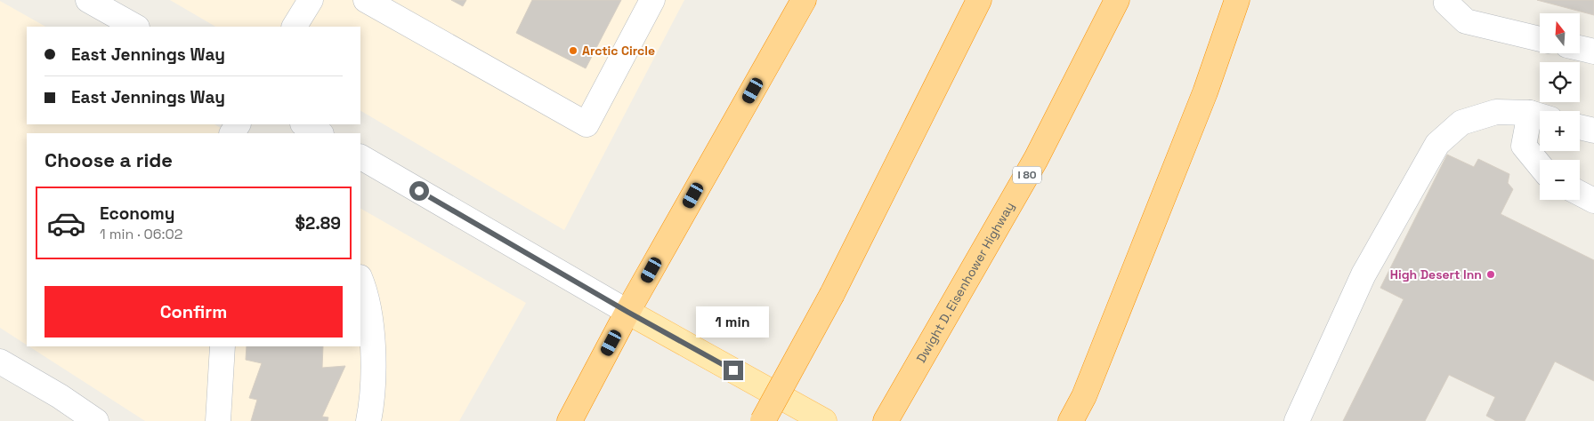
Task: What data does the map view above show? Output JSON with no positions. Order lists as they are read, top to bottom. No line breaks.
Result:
{"streets":{"highway":["I 80","Dwight D. Eisenhower Highway"]},"places":["Arctic Circle","High Desert Inn"],"north":"top","page":{"map_buttons":["+","−"],"banner":["East Jennings Way","East Jennings Way"],"heading":"Choose a ride","list":[{"name":"Economy","note":"1 min · 06:02","value":"$2.89"}],"buttons":"Confirm","bubble":"1 min"}}
